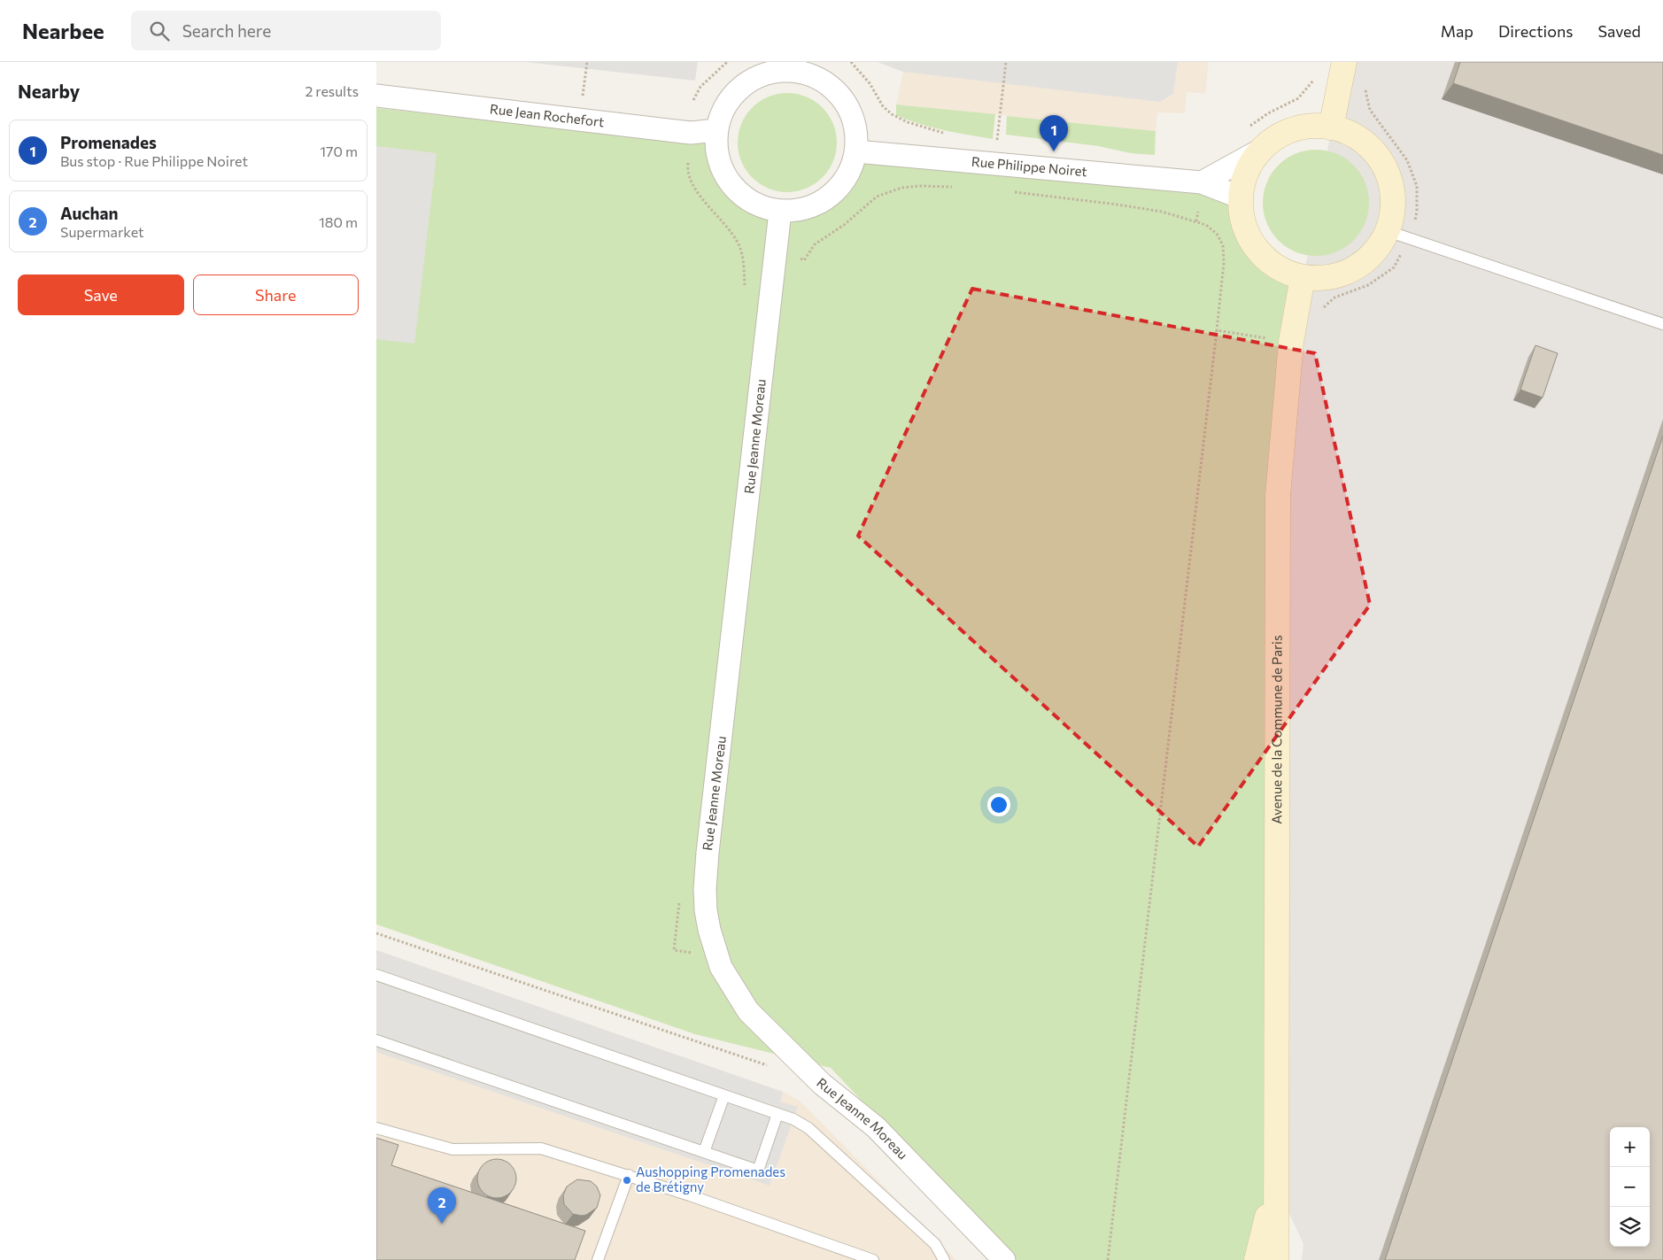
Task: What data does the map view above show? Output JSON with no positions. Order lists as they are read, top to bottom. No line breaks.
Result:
{"streets":{"street":["Rue Jean Rochefort","Rue Philippe Noiret","Rue Jeanne Moreau","Avenue de la Commune de Paris"]},"crossings":[["Rue Jean Rochefort","Rue Philippe Noiret"],["Rue Jean Rochefort","Rue Jeanne Moreau"],["Rue Philippe Noiret","Rue Jeanne Moreau"],["Rue Philippe Noiret","Avenue de la Commune de Paris"]],"places":["Aushopping Promenades de Brétigny"],"page":{"header":"Nearbee","search":"Search here","nav":["Map","Directions","Saved"],"heading":["Nearby","2 results"],"pins":["1","2"],"list":[{"mark":"1","name":"Promenades","note":"Bus stop · Rue Philippe Noiret","value":"170 m"},{"mark":"2","name":"Auchan","note":"Supermarket","value":"180 m"}],"buttons":["Save","Share"],"map_buttons":["+","−"]}}
